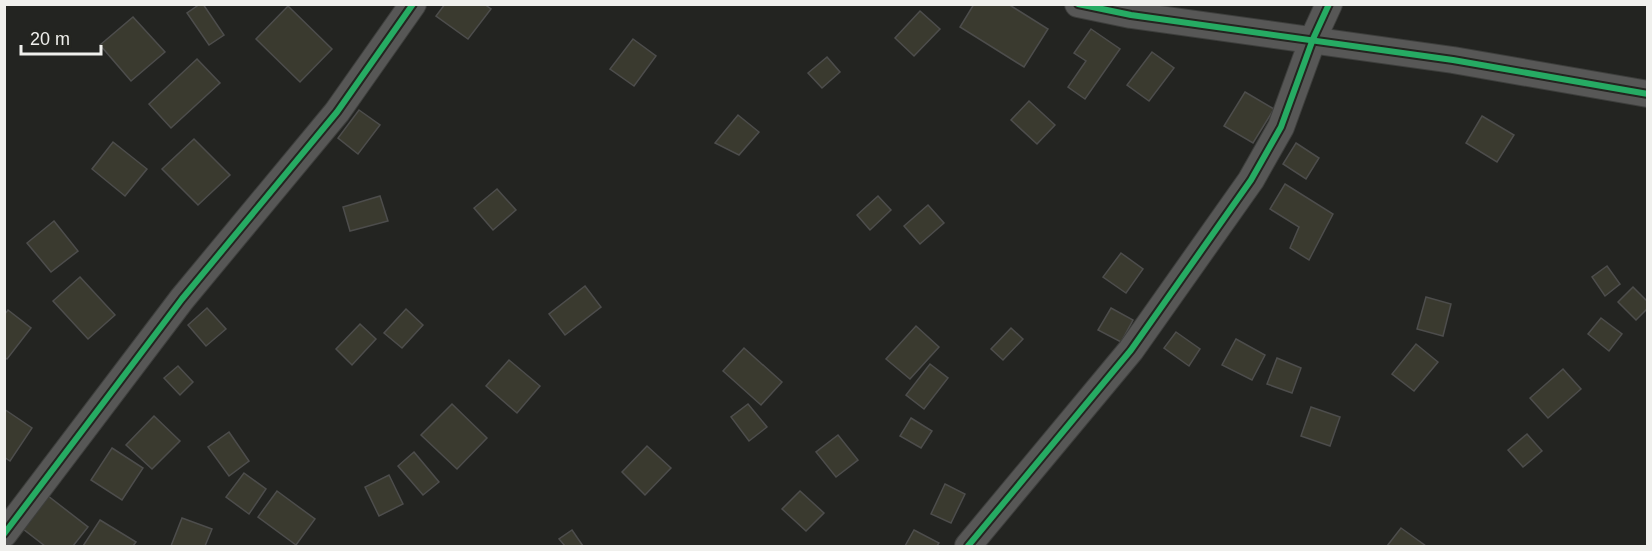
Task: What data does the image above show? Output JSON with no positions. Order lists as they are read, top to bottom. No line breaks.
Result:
{"scale_bar":"20 m"}
